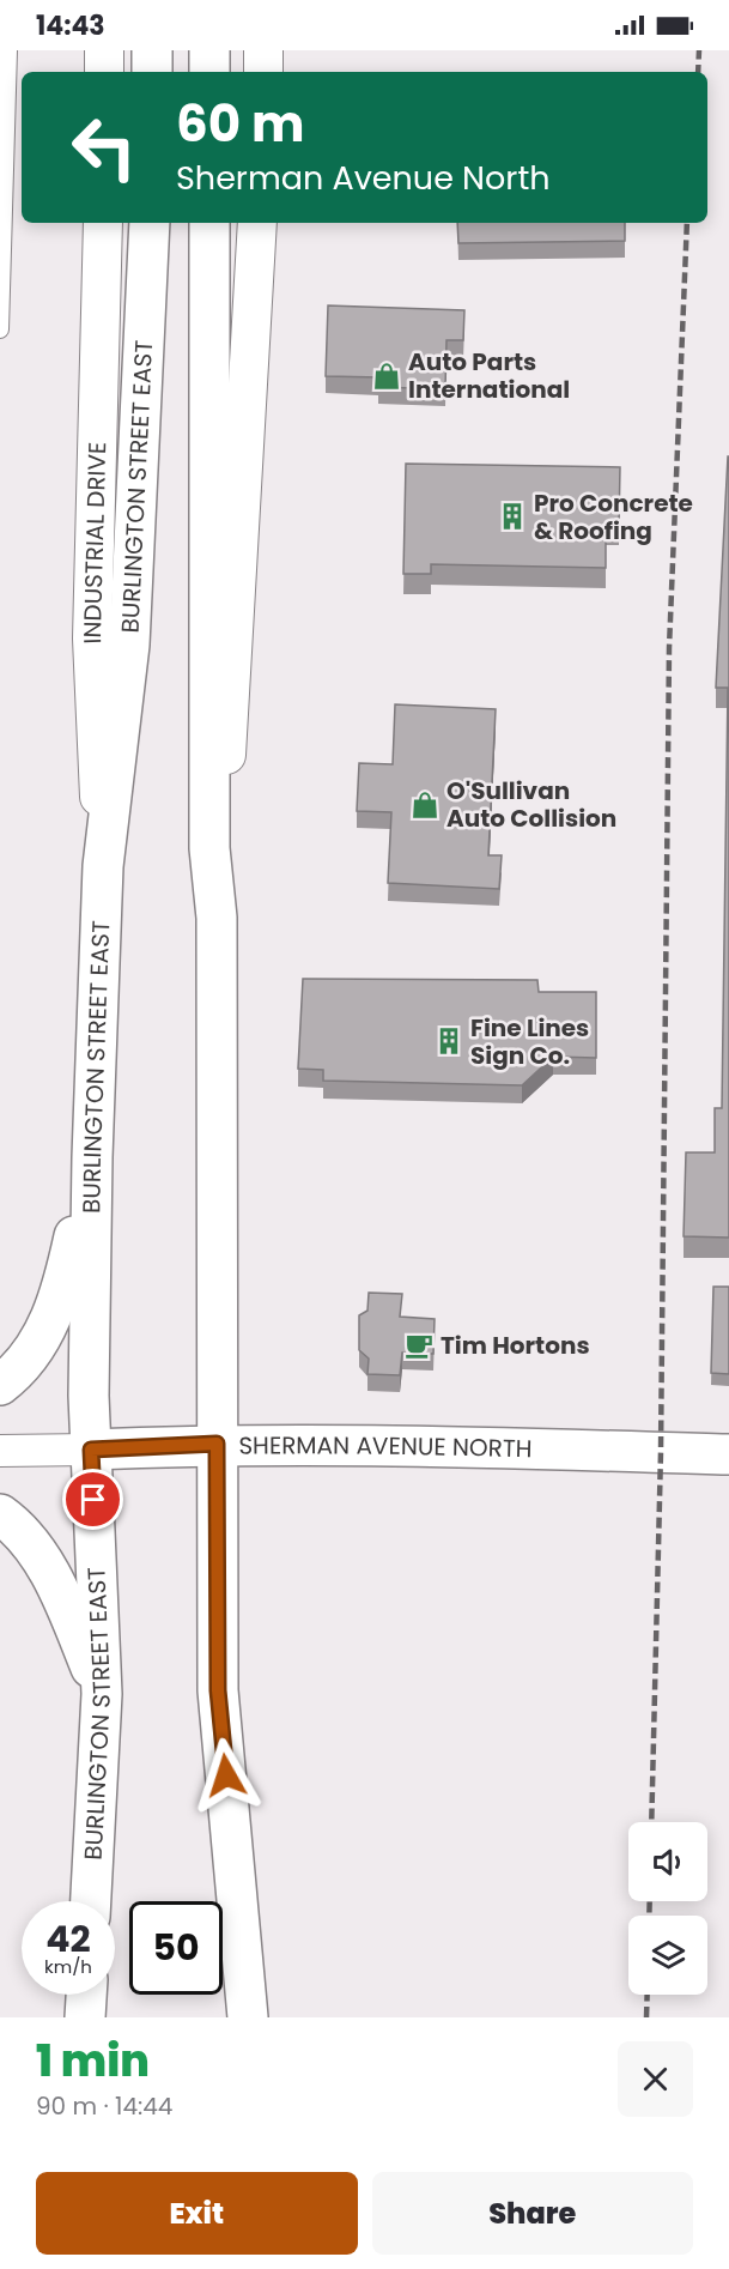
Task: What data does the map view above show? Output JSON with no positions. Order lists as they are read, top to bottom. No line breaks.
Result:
{"streets":{"main road":["BURLINGTON STREET EAST","SHERMAN AVENUE NORTH"],"street":["INDUSTRIAL DRIVE"]},"crossings":[["BURLINGTON STREET EAST","INDUSTRIAL DRIVE"],["BURLINGTON STREET EAST","SHERMAN AVENUE NORTH"]],"places":{"shop":["Auto Parts International","O'Sullivan Auto Collision"],"building":["Pro Concrete & Roofing","Fine Lines Sign Co."],"cafe":["Tim Hortons"]},"page":{"status":"14:43","turn":["60 m","Sherman Avenue North"],"speed":"42 km/h","limit":"50","heading":["1 min","90 m · 14:44"],"buttons":["Exit","Share"]}}
